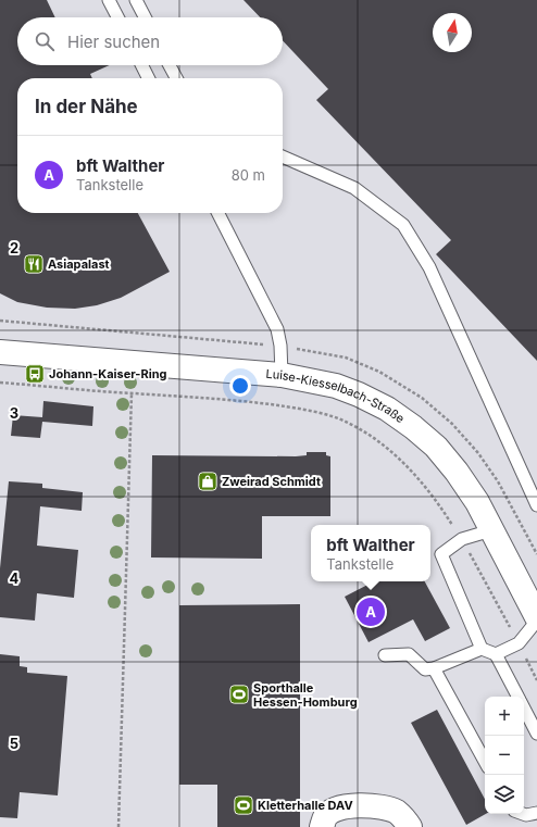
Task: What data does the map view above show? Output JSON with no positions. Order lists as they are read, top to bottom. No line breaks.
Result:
{"streets":{"street":["Luise-Kiesselbach-Straße"]},"places":{"restaurant":["Asiapalast"],"bus stop":["Johann-Kaiser-Ring"],"shop":["Zweirad Schmidt"],"sports":["Sporthalle Hessen-Homburg","Kletterhalle DAV"]},"north":"top","page":{"search":"Hier suchen","heading":"In der Nähe","list":[{"mark":"A","name":"bft Walther","note":"Tankstelle","value":"80 m"}],"popup":["bft Walther","Tankstelle"],"pins":"A","map_buttons":["+","−"]},"grid":{"rows":["2","3","4","5"]}}
